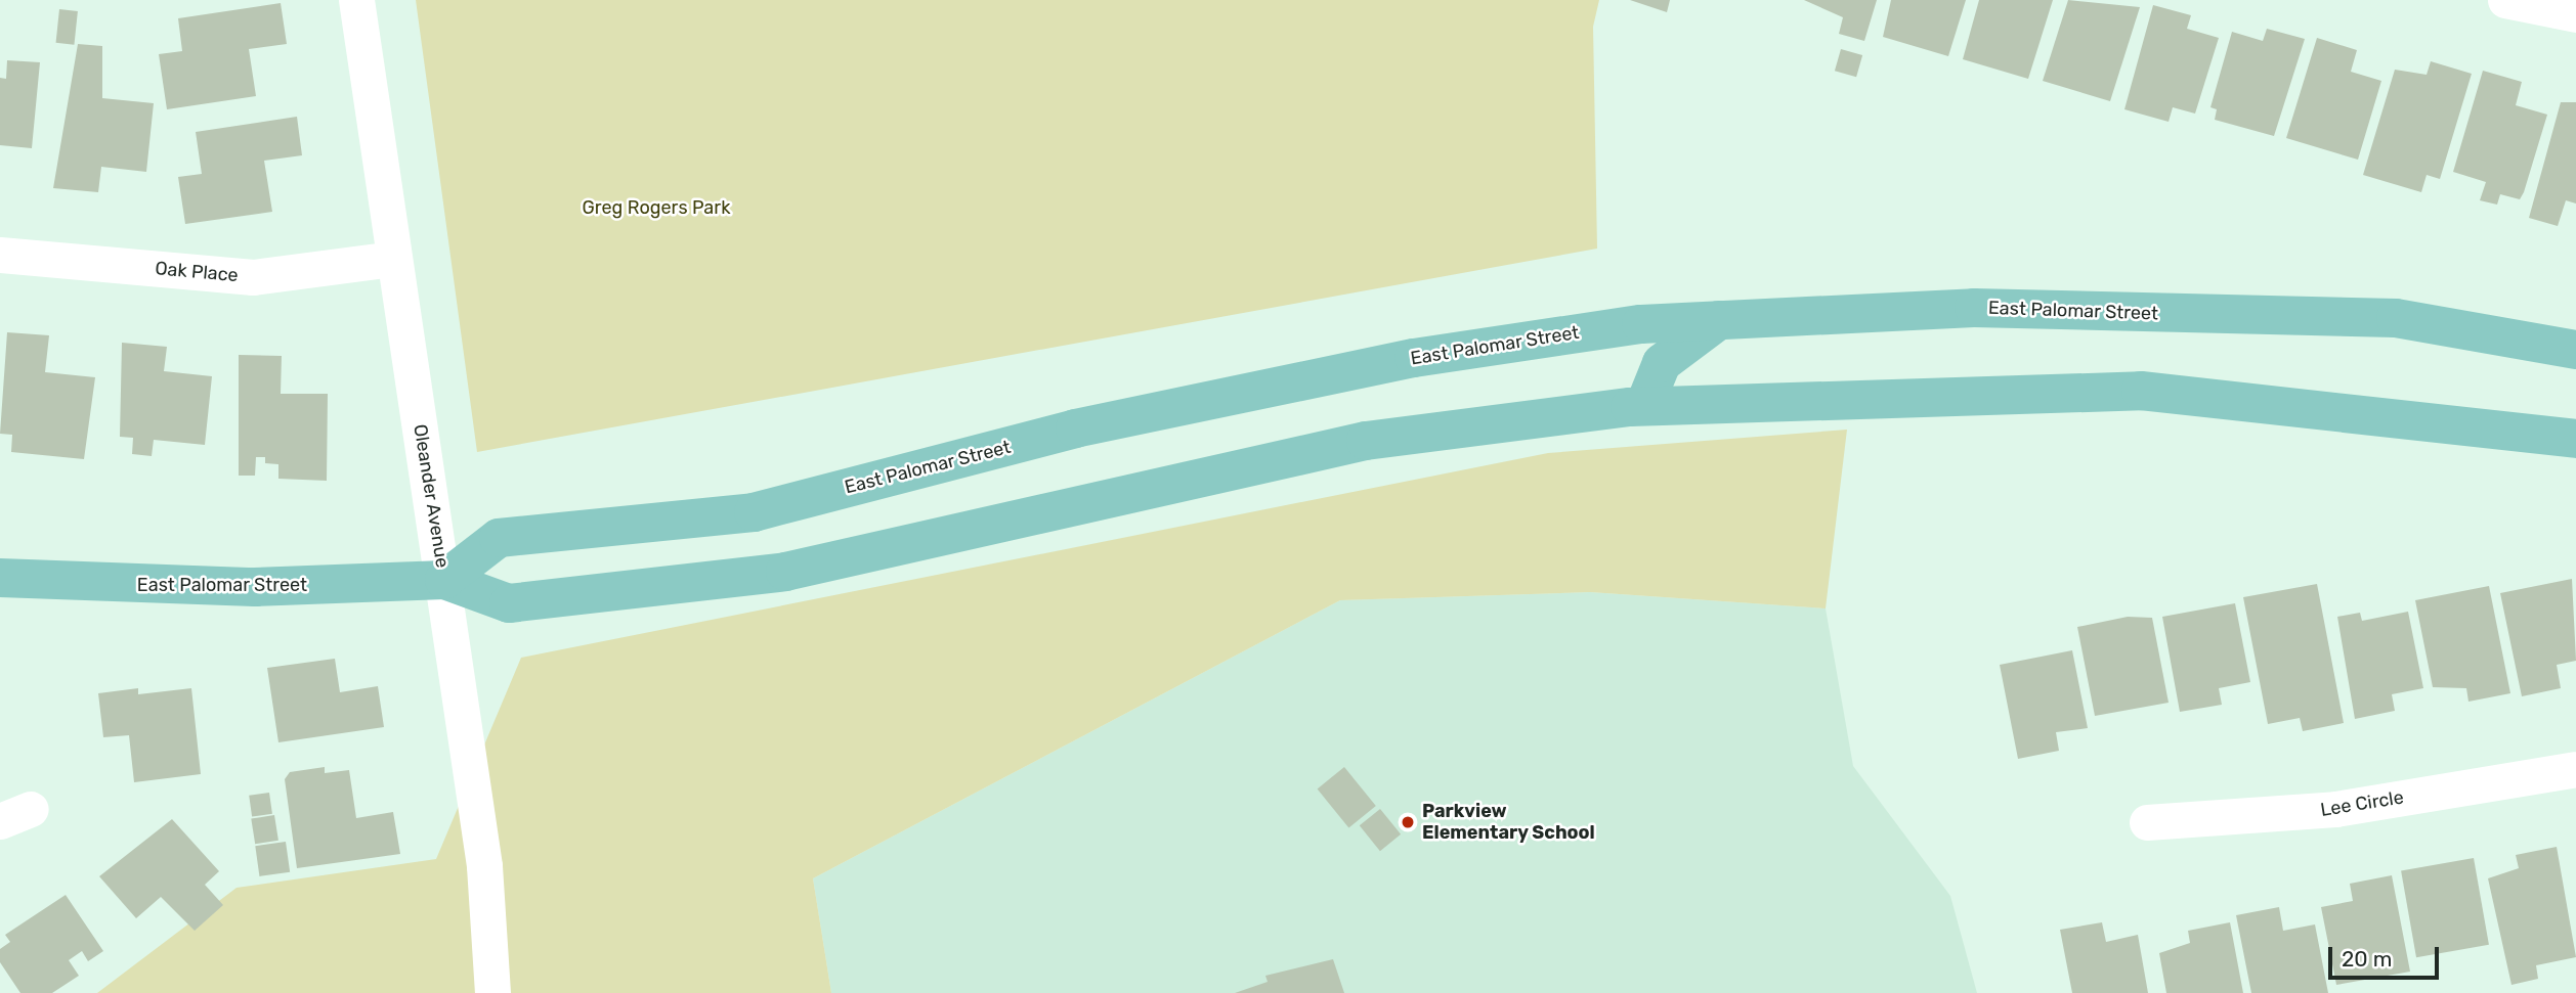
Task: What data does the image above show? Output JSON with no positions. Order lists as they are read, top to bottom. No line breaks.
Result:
{"streets":{"main road":["East Palomar Street"],"street":["Oak Place","Oleander Avenue","Lee Circle"]},"crossings":[["Oak Place","Oleander Avenue"],["East Palomar Street","Oleander Avenue"]],"parks":["Greg Rogers Park"],"places":["Parkview Elementary School"],"scale_bar":"20 m"}
